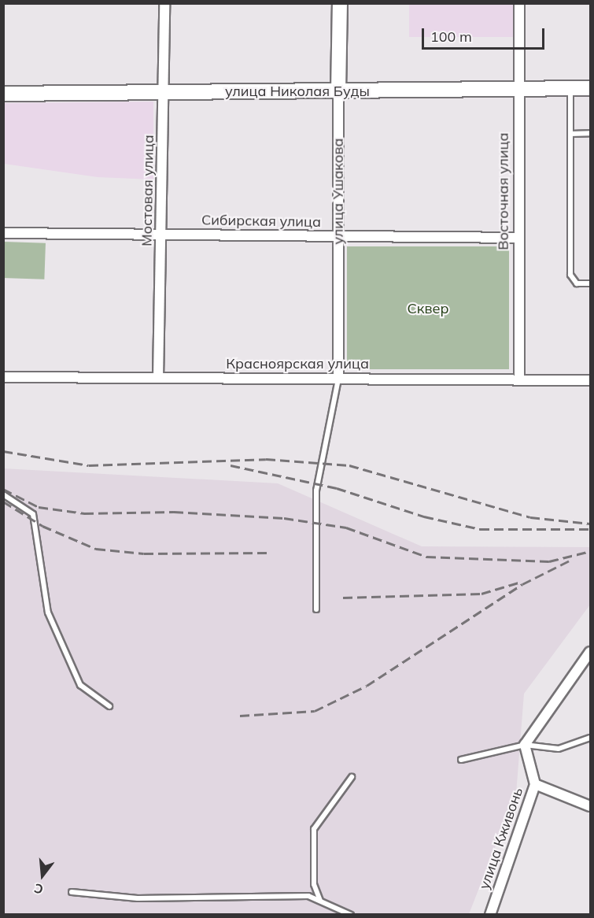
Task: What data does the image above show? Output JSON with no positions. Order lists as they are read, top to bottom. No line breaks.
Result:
{"streets":{"street":["улица Николая Буды","Мостовая улица","улица Ушакова","Восточная улица","Сибирская улица","Красноярская улица","улица Кживонь"]},"crossings":[["улица Николая Буды","Мостовая улица"],["улица Николая Буды","улица Ушакова"],["улица Николая Буды","Восточная улица"],["Мостовая улица","Сибирская улица"],["Мостовая улица","Красноярская улица"],["улица Ушакова","Сибирская улица"],["улица Ушакова","Красноярская улица"],["Восточная улица","Сибирская улица"],["Восточная улица","Красноярская улица"]],"parks":["Сквер"],"scale_bar":"100 m","north":"bottom"}
